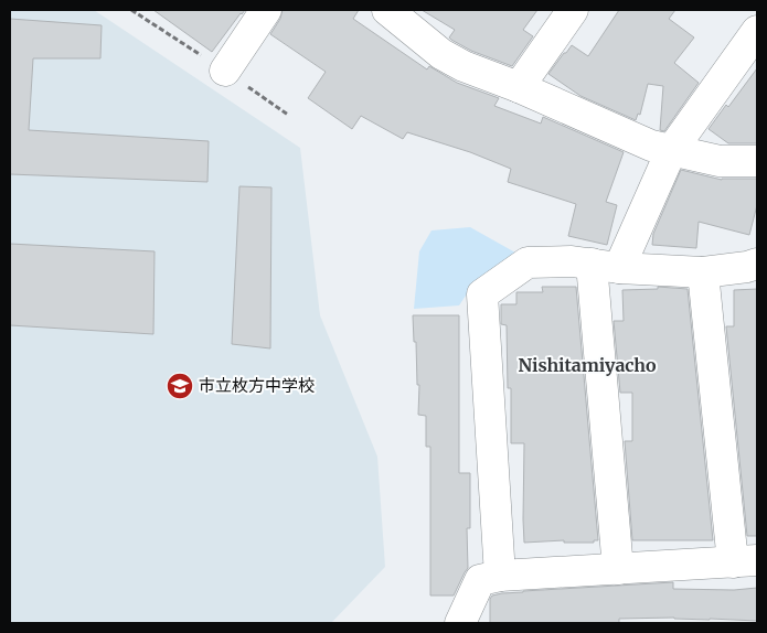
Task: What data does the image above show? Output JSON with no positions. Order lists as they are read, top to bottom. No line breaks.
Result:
{"districts":["Nishitamiyacho"],"places":{"school or university":["市立枚方中学校"]}}
